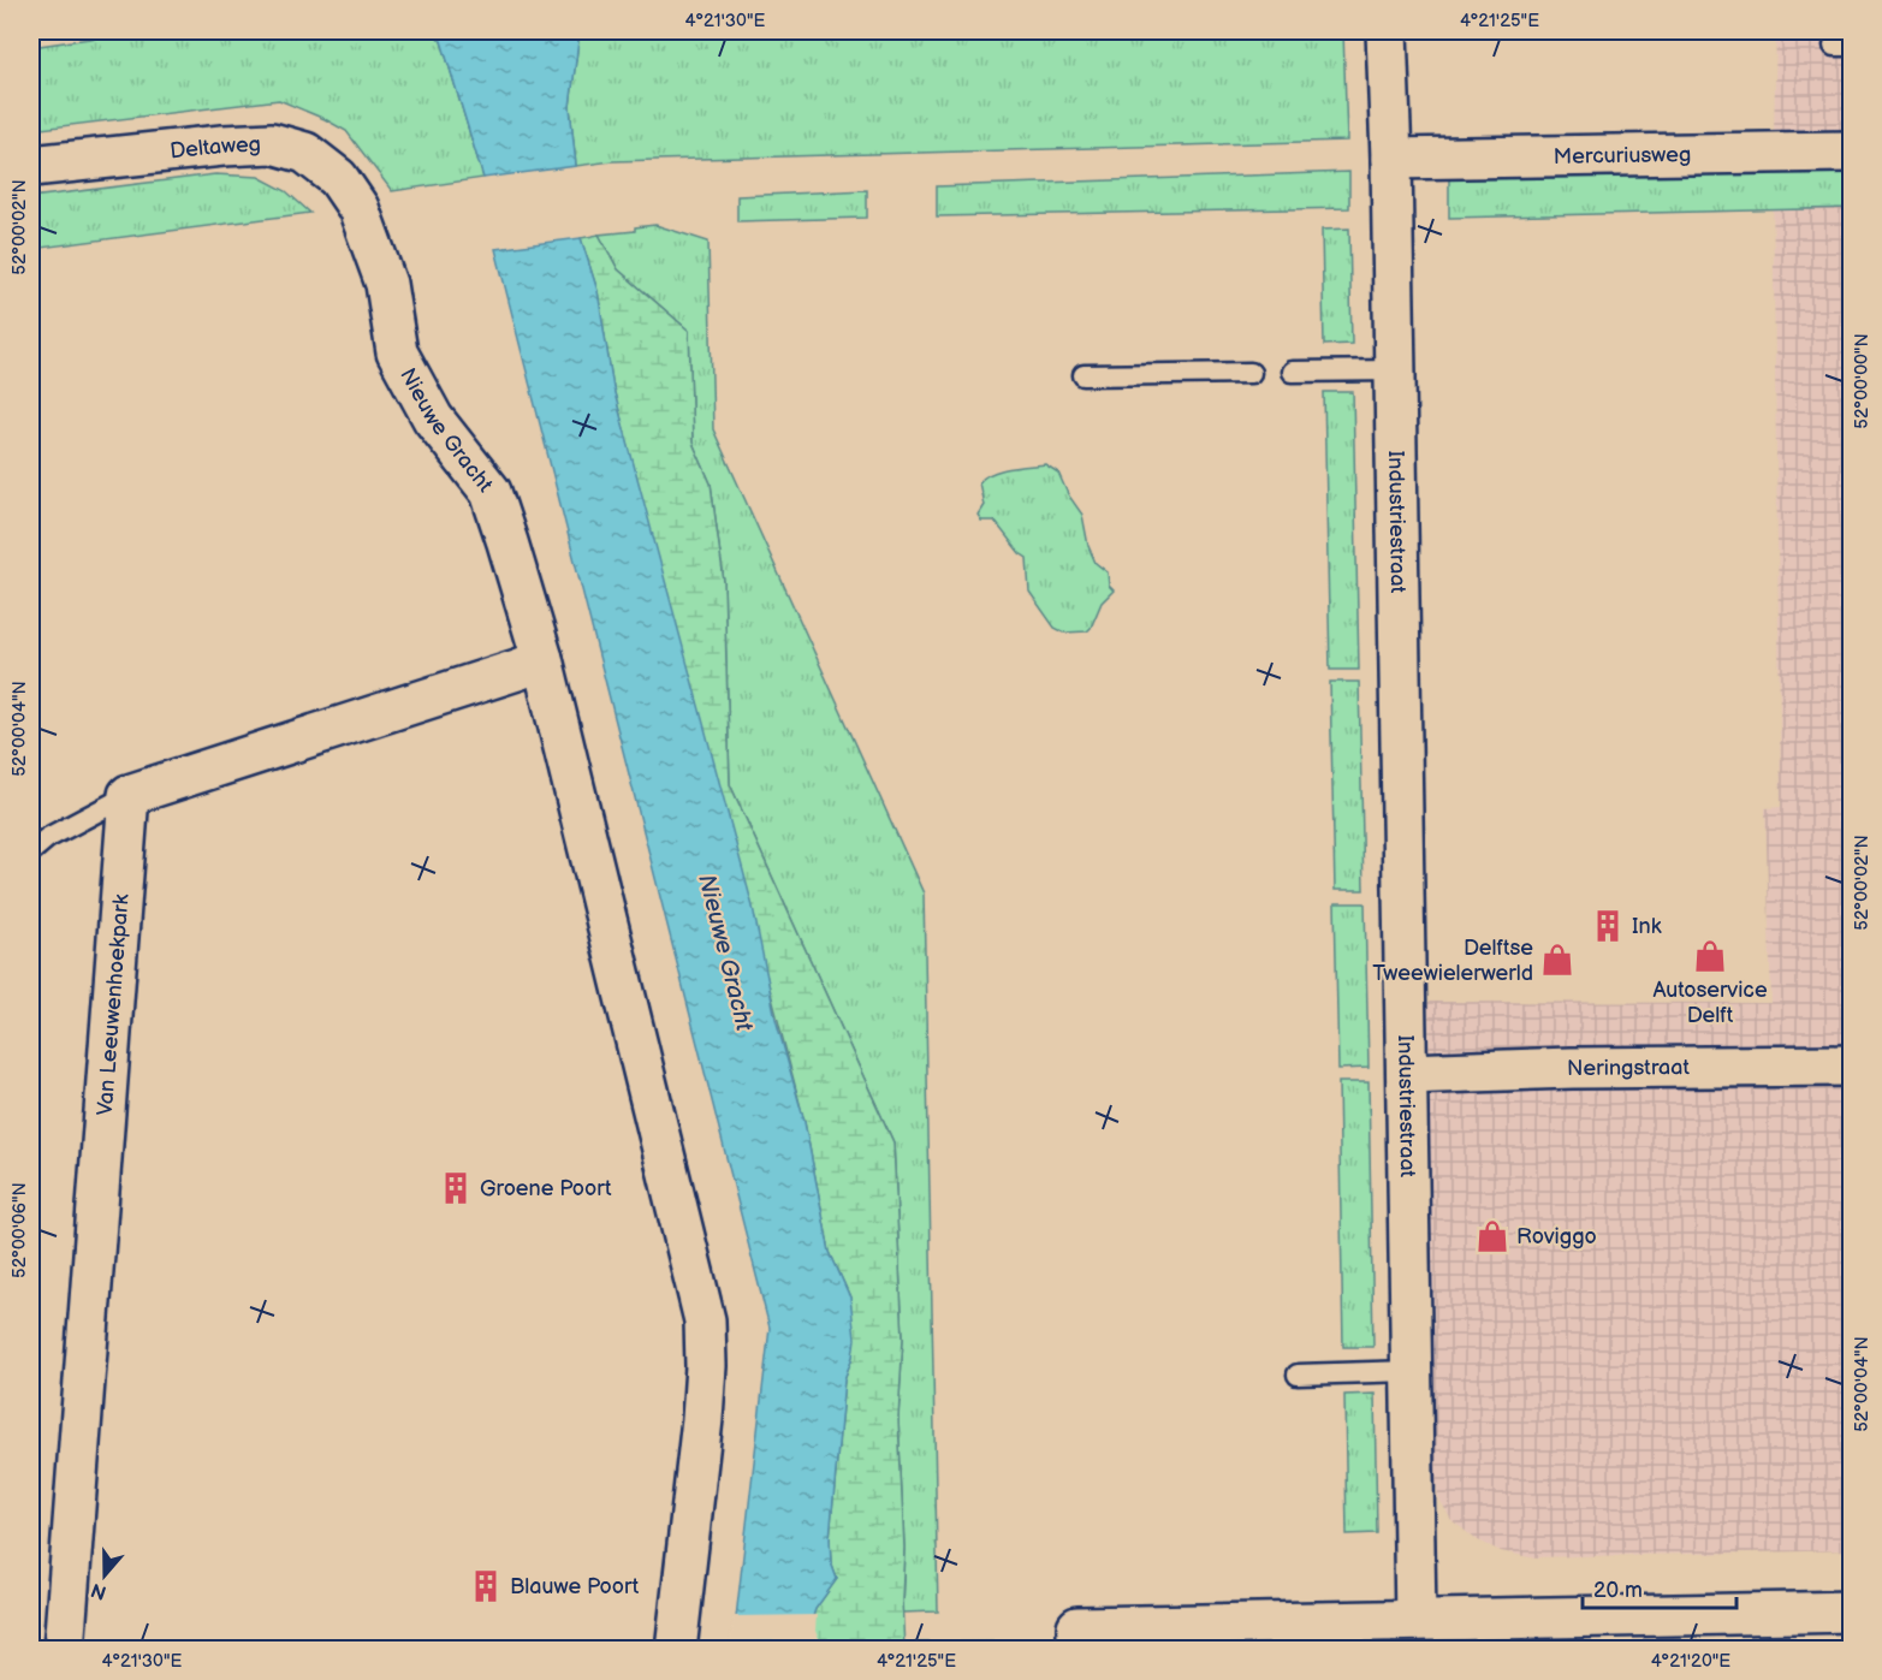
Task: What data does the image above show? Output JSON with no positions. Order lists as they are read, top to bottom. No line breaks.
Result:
{"streets":{"street":["Deltaweg","Mercuriusweg","Nieuwe Gracht","Industriestraat","Van Leeuwenhoekpark","Neringstraat"]},"crossings":[["Deltaweg","Nieuwe Gracht"],["Mercuriusweg","Industriestraat"],["Industriestraat","Neringstraat"]],"water":["Nieuwe Gracht"],"places":{"building":["Ink","Groene Poort","Blauwe Poort"],"shop":["Autoservice Delft","Delftse Tweewielerwerld","Roviggo"]},"scale_bar":"20 m","north":"bottom","coordinates":["4°21'30\"E","4°21'25\"E","52°00'02\"N","52°00'00\"N","52°00'04\"N","52°00'06\"N","4°21'20\"E"]}
